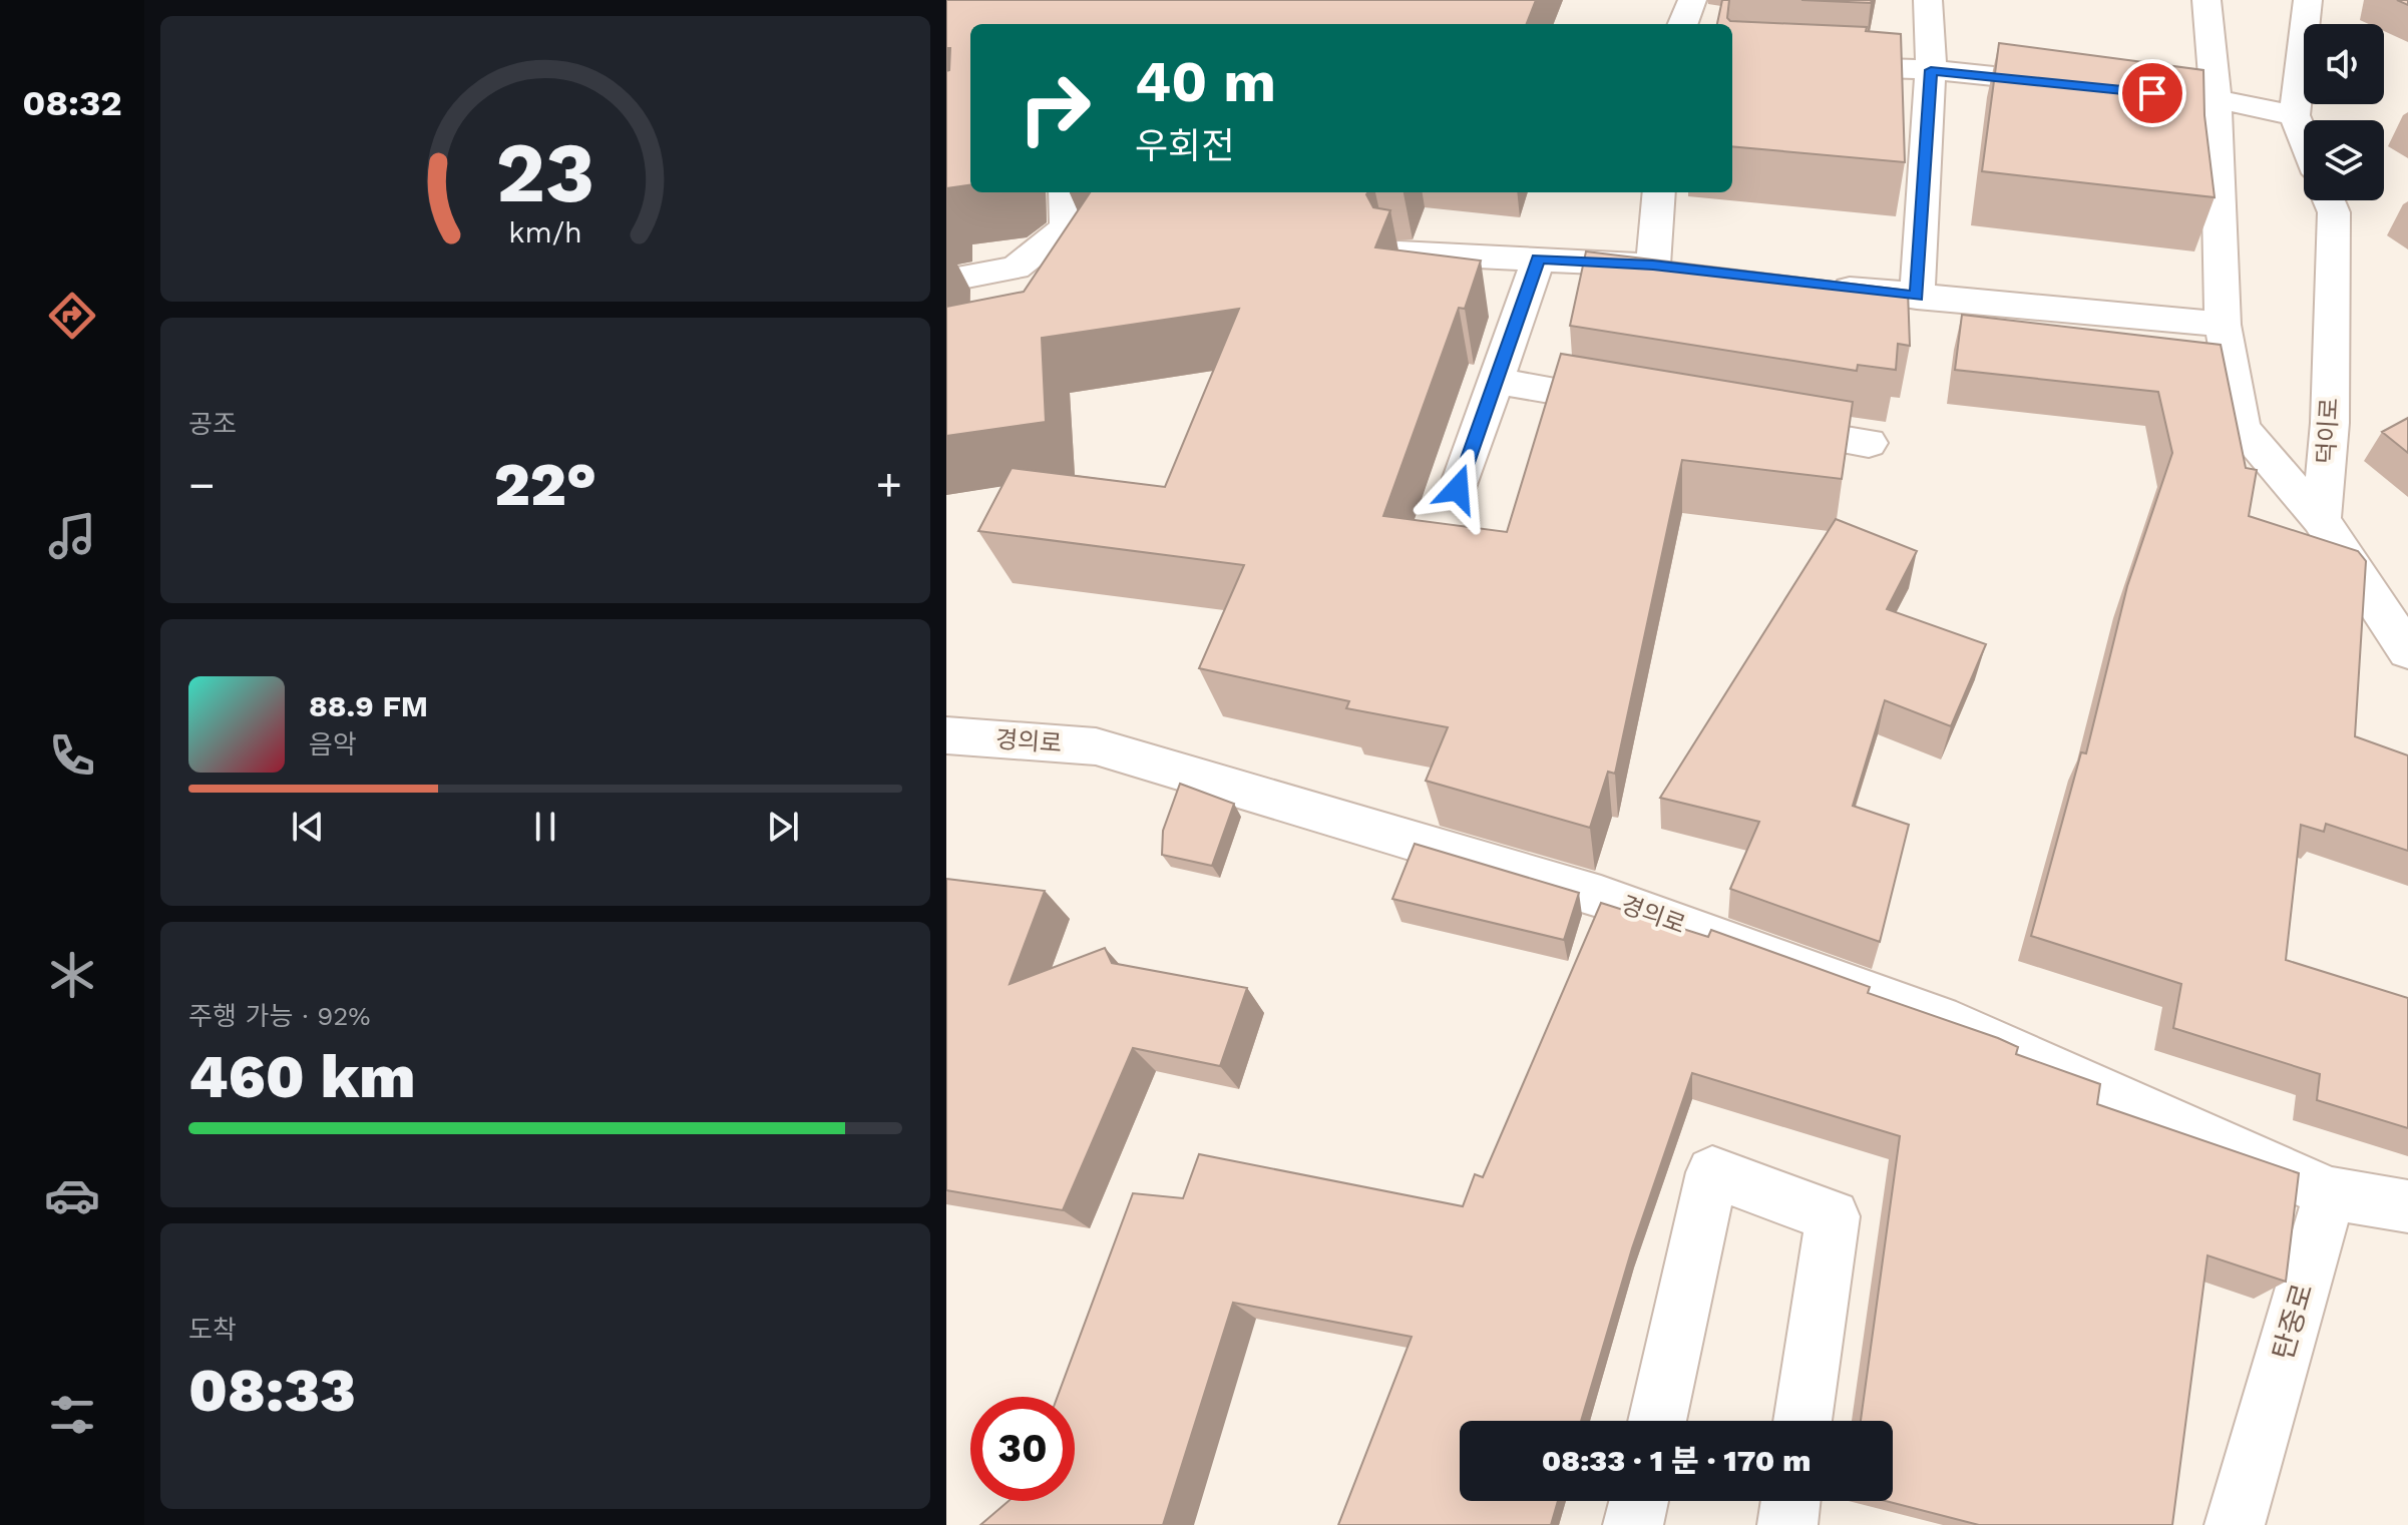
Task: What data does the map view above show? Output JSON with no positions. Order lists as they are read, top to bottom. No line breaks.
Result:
{"streets":{"street":["덕이로","경의로","탄중로"]},"crossings":[["경의로","탄중로"]],"page":{"tabs":"08:32","turn":["40 m","우회전"],"tile":["공조",["주행 가능 · 92%","460 km"],["도착","08:33"]],"heat":["−","22°","+"],"song":["88.9 FM","음악"],"limit":"30","trip":"08:33 · 1 분 · 170 m","gauge":["23","km/h"]}}
